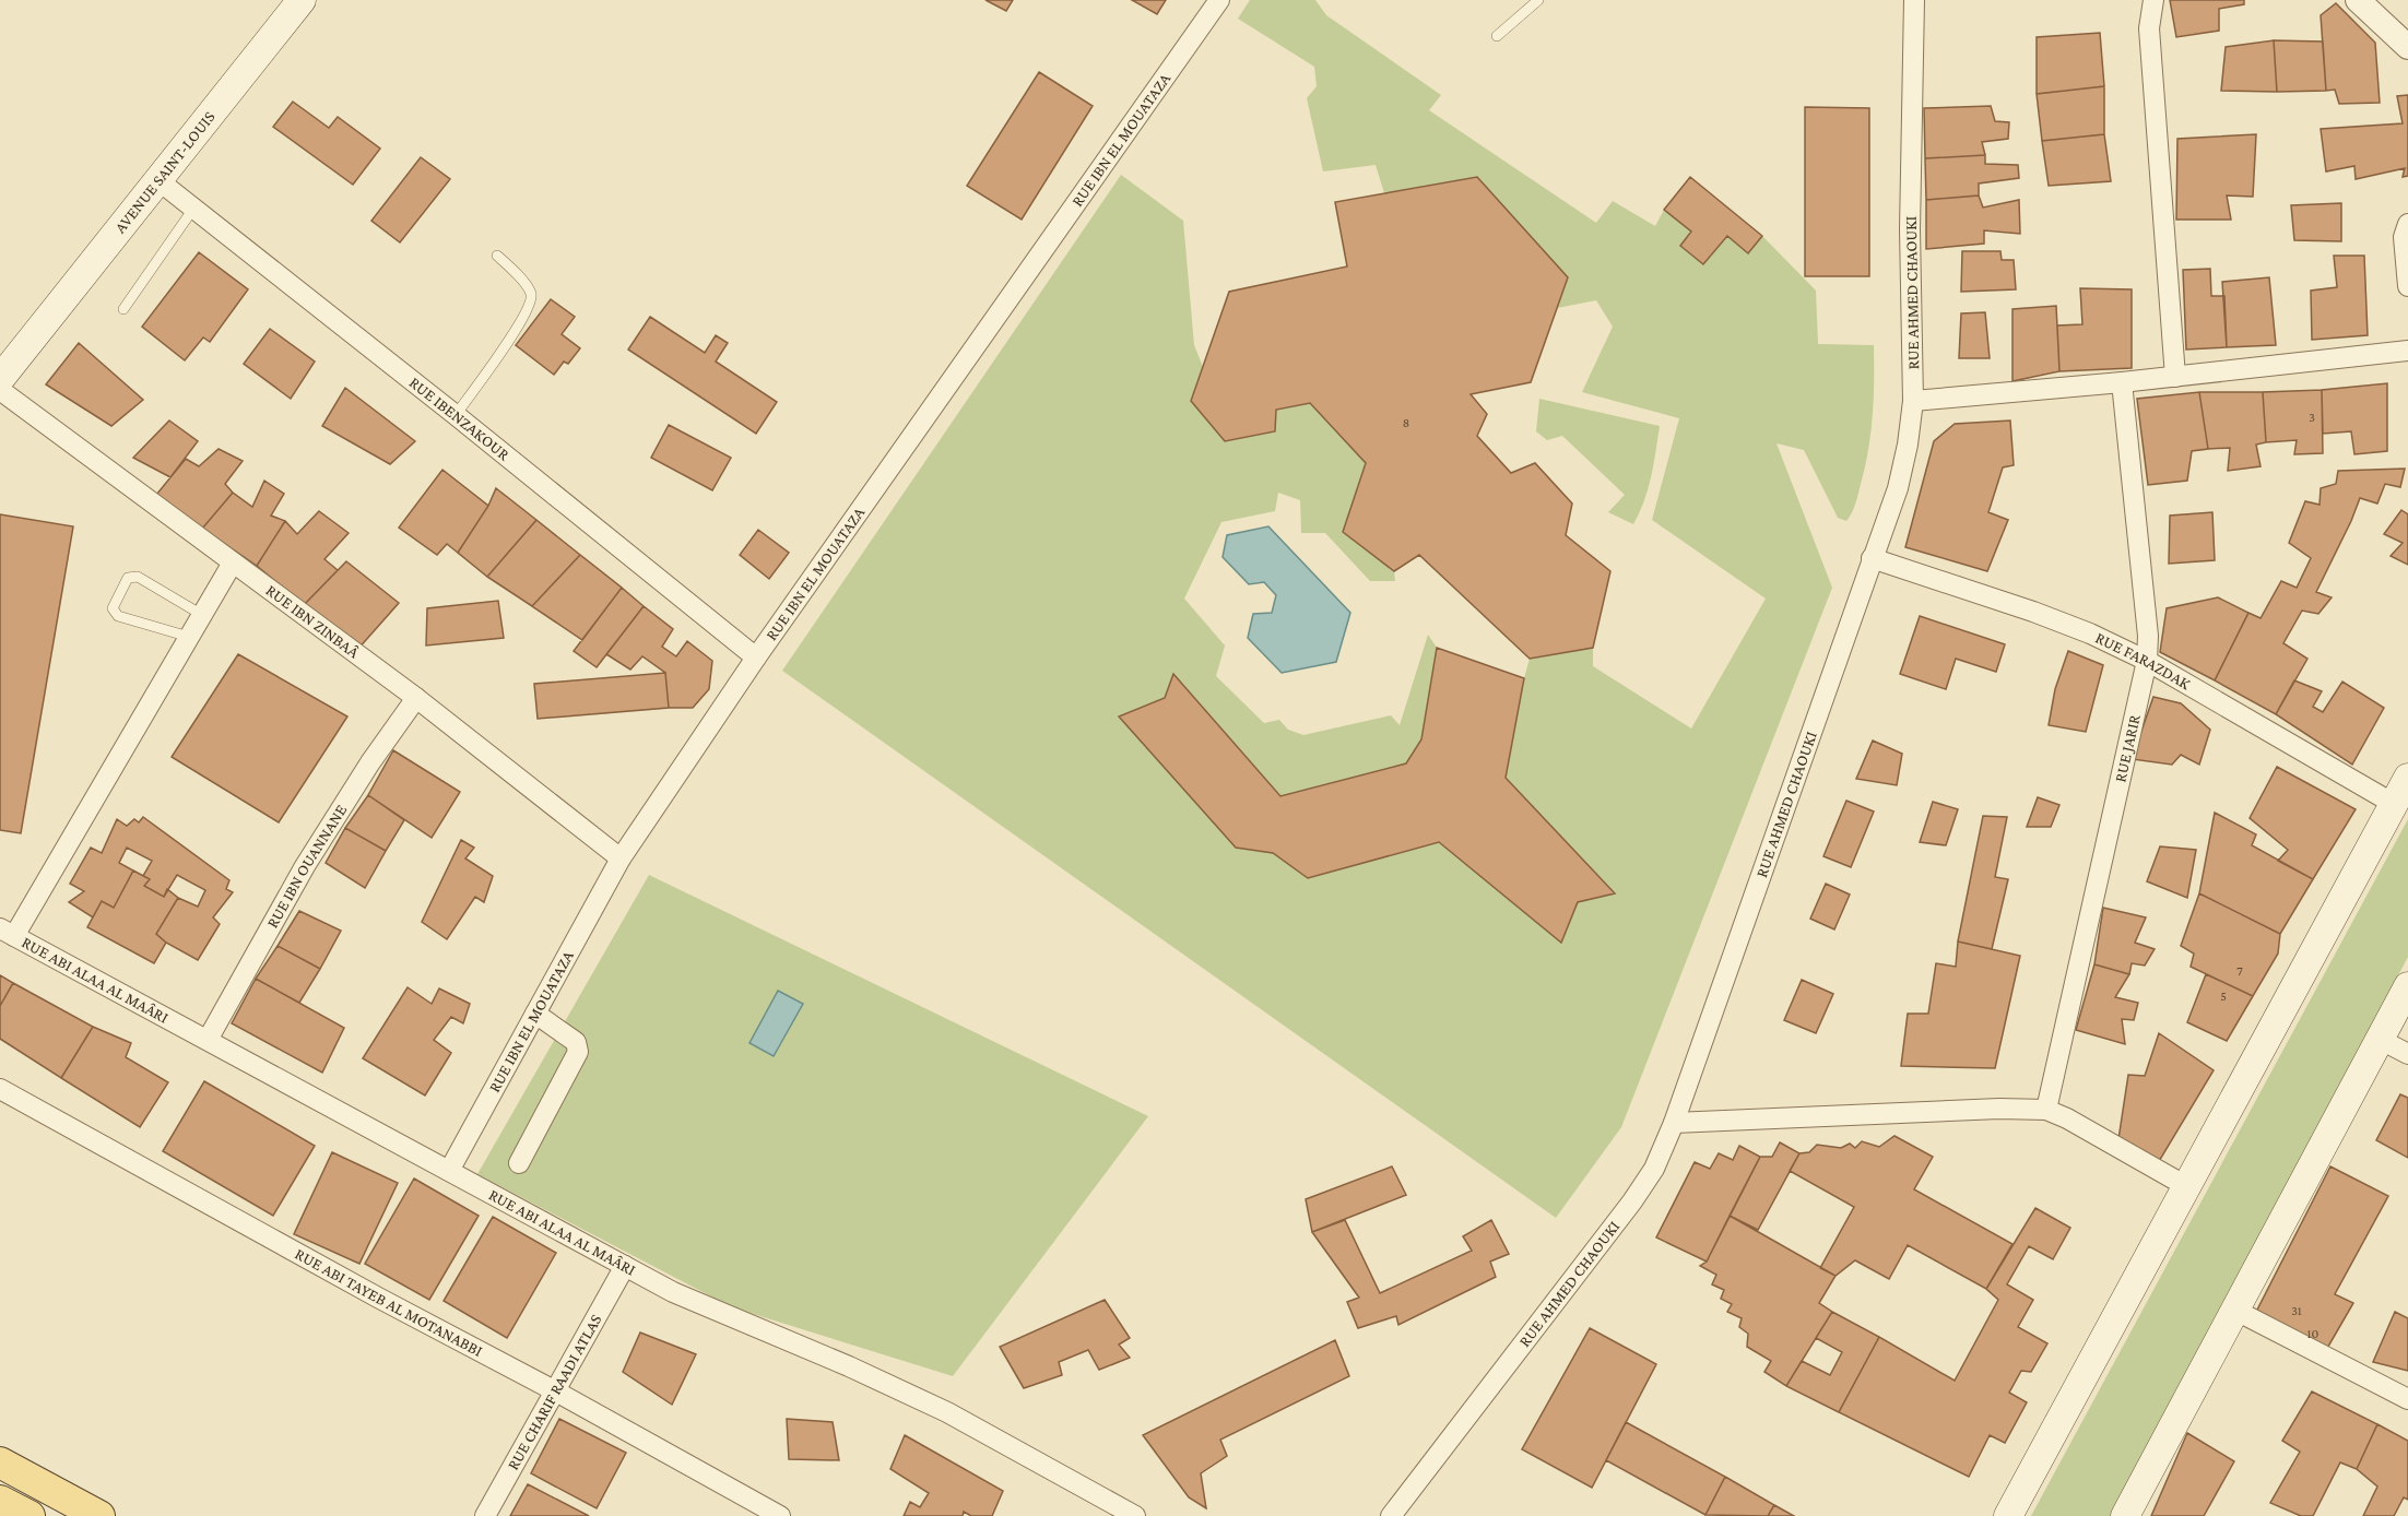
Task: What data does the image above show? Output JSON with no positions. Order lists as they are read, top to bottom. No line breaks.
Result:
{"streets":{"main road":["AVENUE SAINT-LOUIS"],"street":["RUE IBN EL MOUATAZA","RUE AHMED CHAOUKI","RUE IBENZAKOUR","RUE IBN ZINBAÂ","RUE FARAZDAK","RUE JARIR","RUE IBN OUANNANE","RUE ABI ALAA AL MAÂRI","RUE ABI TAYEB AL MOTANABBI","RUE CHARIF RAADI ATLAS"]},"crossings":[["RUE IBN EL MOUATAZA","RUE IBENZAKOUR"],["RUE IBN EL MOUATAZA","RUE IBN ZINBAÂ"],["RUE IBN EL MOUATAZA","RUE ABI ALAA AL MAÂRI"],["AVENUE SAINT-LOUIS","RUE IBENZAKOUR"],["RUE AHMED CHAOUKI","RUE FARAZDAK"],["RUE IBN ZINBAÂ","RUE IBN OUANNANE"],["RUE FARAZDAK","RUE JARIR"],["RUE IBN OUANNANE","RUE ABI ALAA AL MAÂRI"],["RUE ABI ALAA AL MAÂRI","RUE CHARIF RAADI ATLAS"],["RUE ABI TAYEB AL MOTANABBI","RUE CHARIF RAADI ATLAS"]],"house_numbers":["3","8","7","5","31","10"]}
